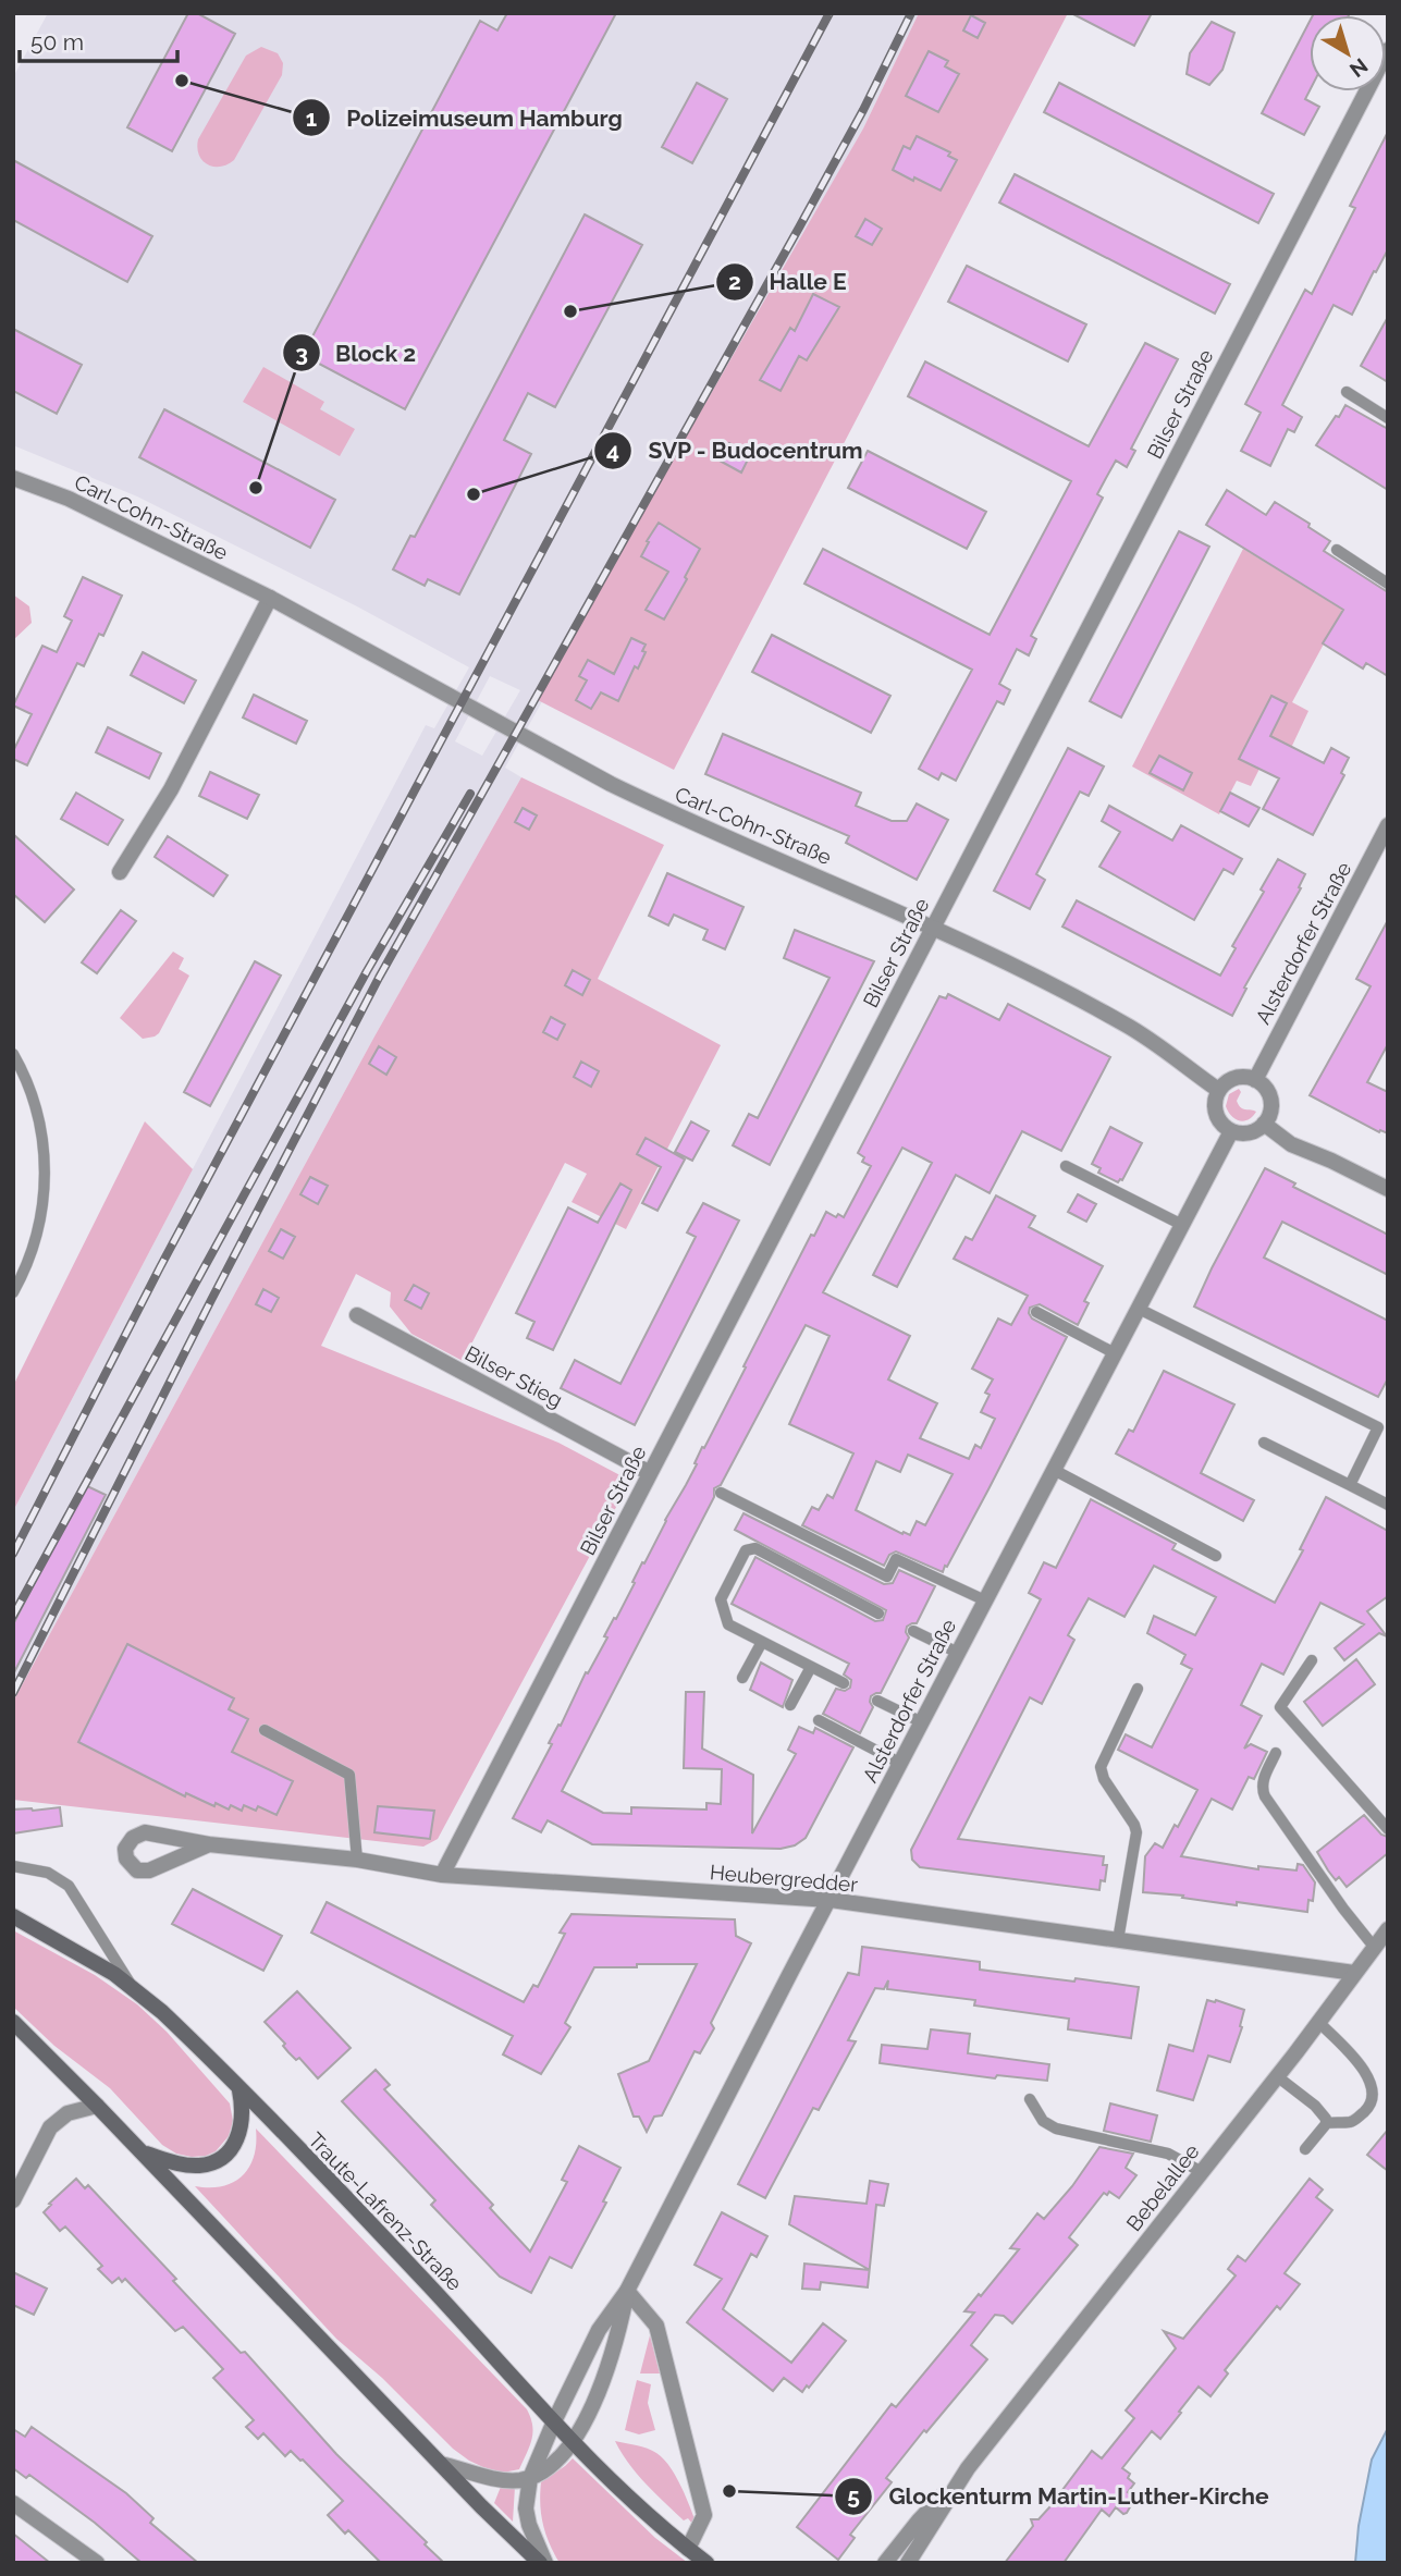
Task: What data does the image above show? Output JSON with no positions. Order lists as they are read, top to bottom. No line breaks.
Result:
{"streets":{"main road":["Traute-Lafrenz-Straße"],"street":["Bilser Straße","Carl-Cohn-Straße","Alsterdorfer Straße","Bilser Stieg","Heubergredder","Bebelallee"]},"crossings":[["Bilser Straße","Carl-Cohn-Straße"],["Bilser Straße","Bilser Stieg"],["Bilser Straße","Heubergredder"],["Carl-Cohn-Straße","Alsterdorfer Straße"],["Alsterdorfer Straße","Heubergredder"],["Alsterdorfer Straße","Traute-Lafrenz-Straße"],["Heubergredder","Bebelallee"]],"places":["Polizeimuseum Hamburg","Halle E","Block 2","SVP - Budocentrum","Glockenturm Martin-Luther-Kirche"],"scale_bar":"50 m","north":"bottom right"}
